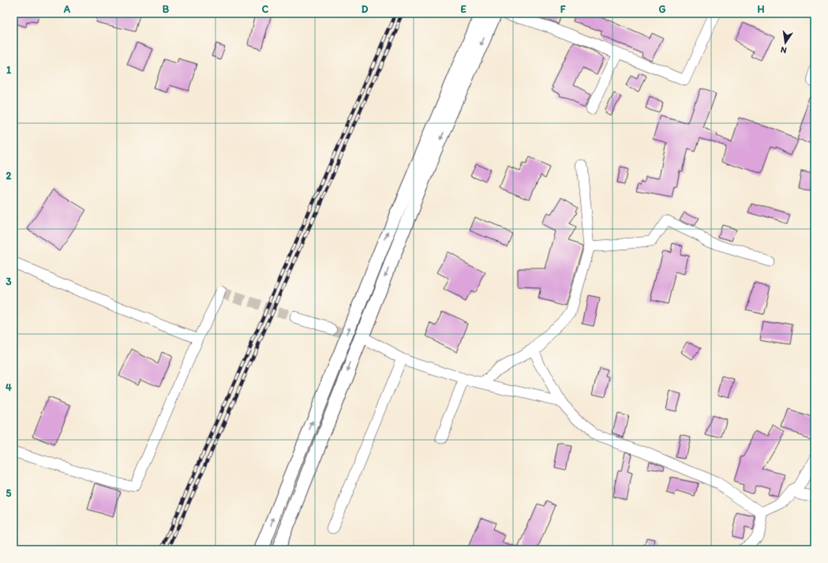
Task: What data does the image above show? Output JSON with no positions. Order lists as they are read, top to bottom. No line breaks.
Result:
{"north":"bottom","grid":{"columns":["A","B","C","D","E","F","G","H"],"rows":["1","2","3","4","5"]}}
